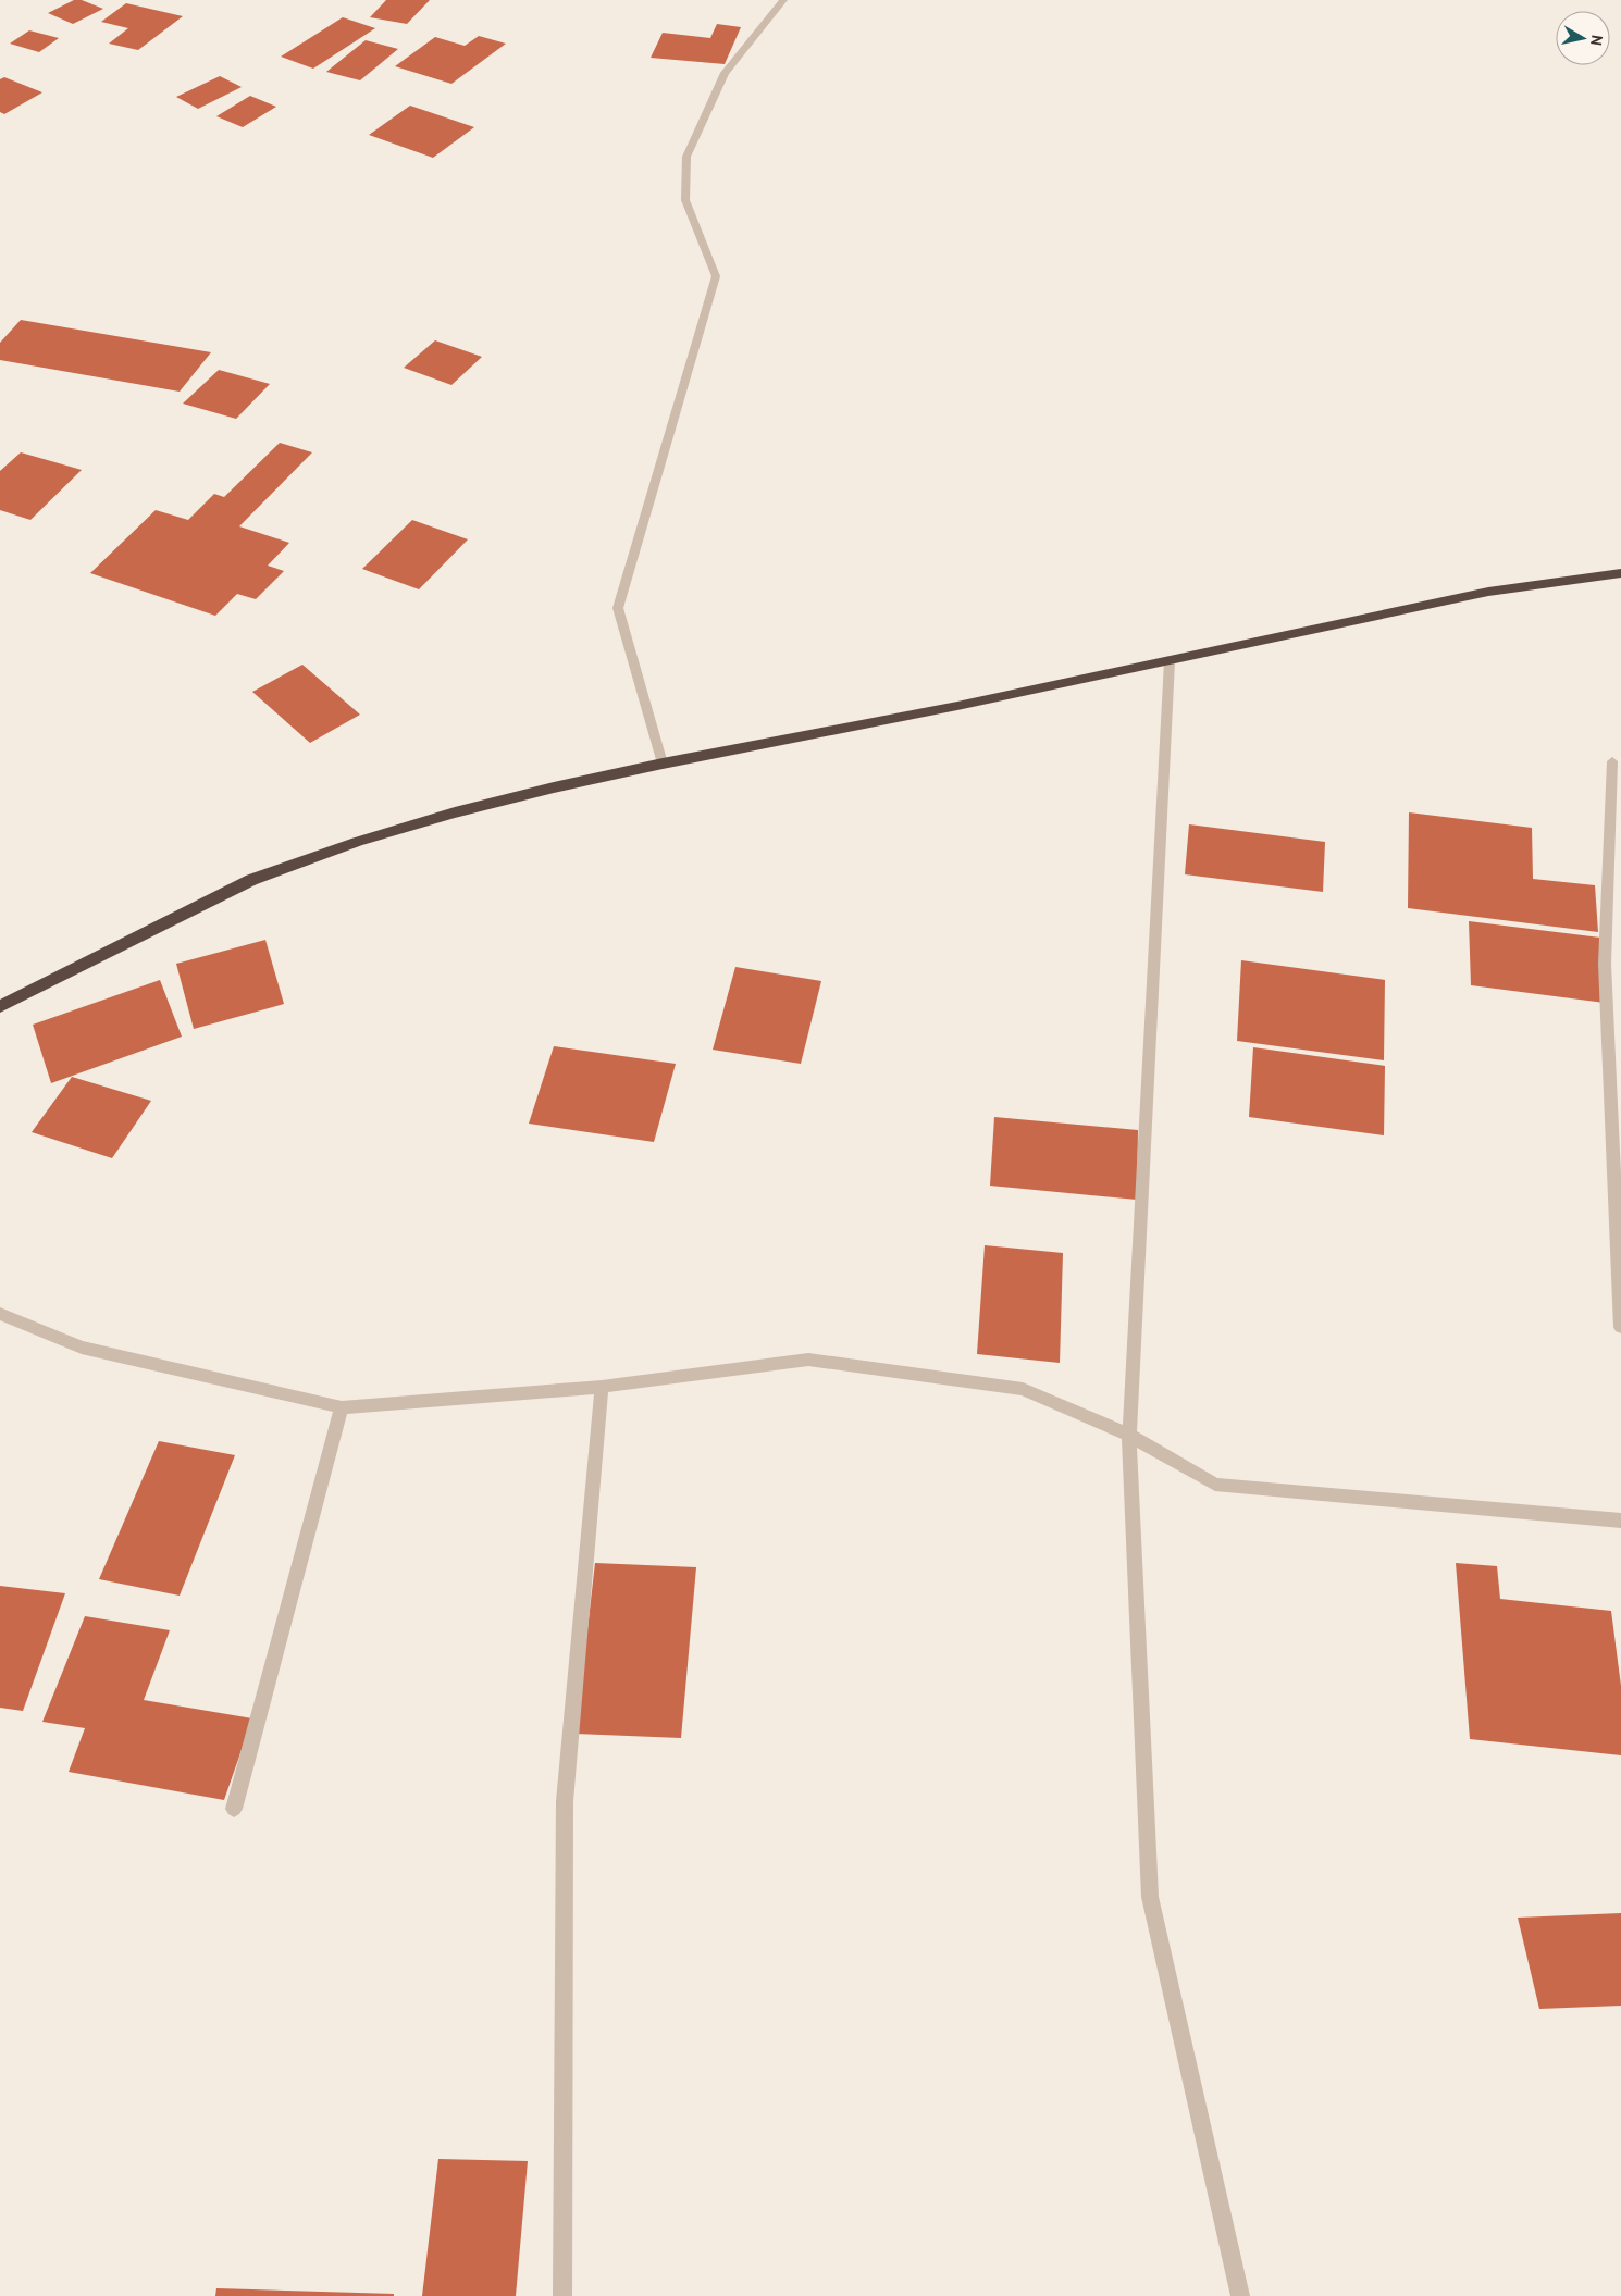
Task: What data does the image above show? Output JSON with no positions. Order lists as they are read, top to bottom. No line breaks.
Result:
{"north":"right"}
